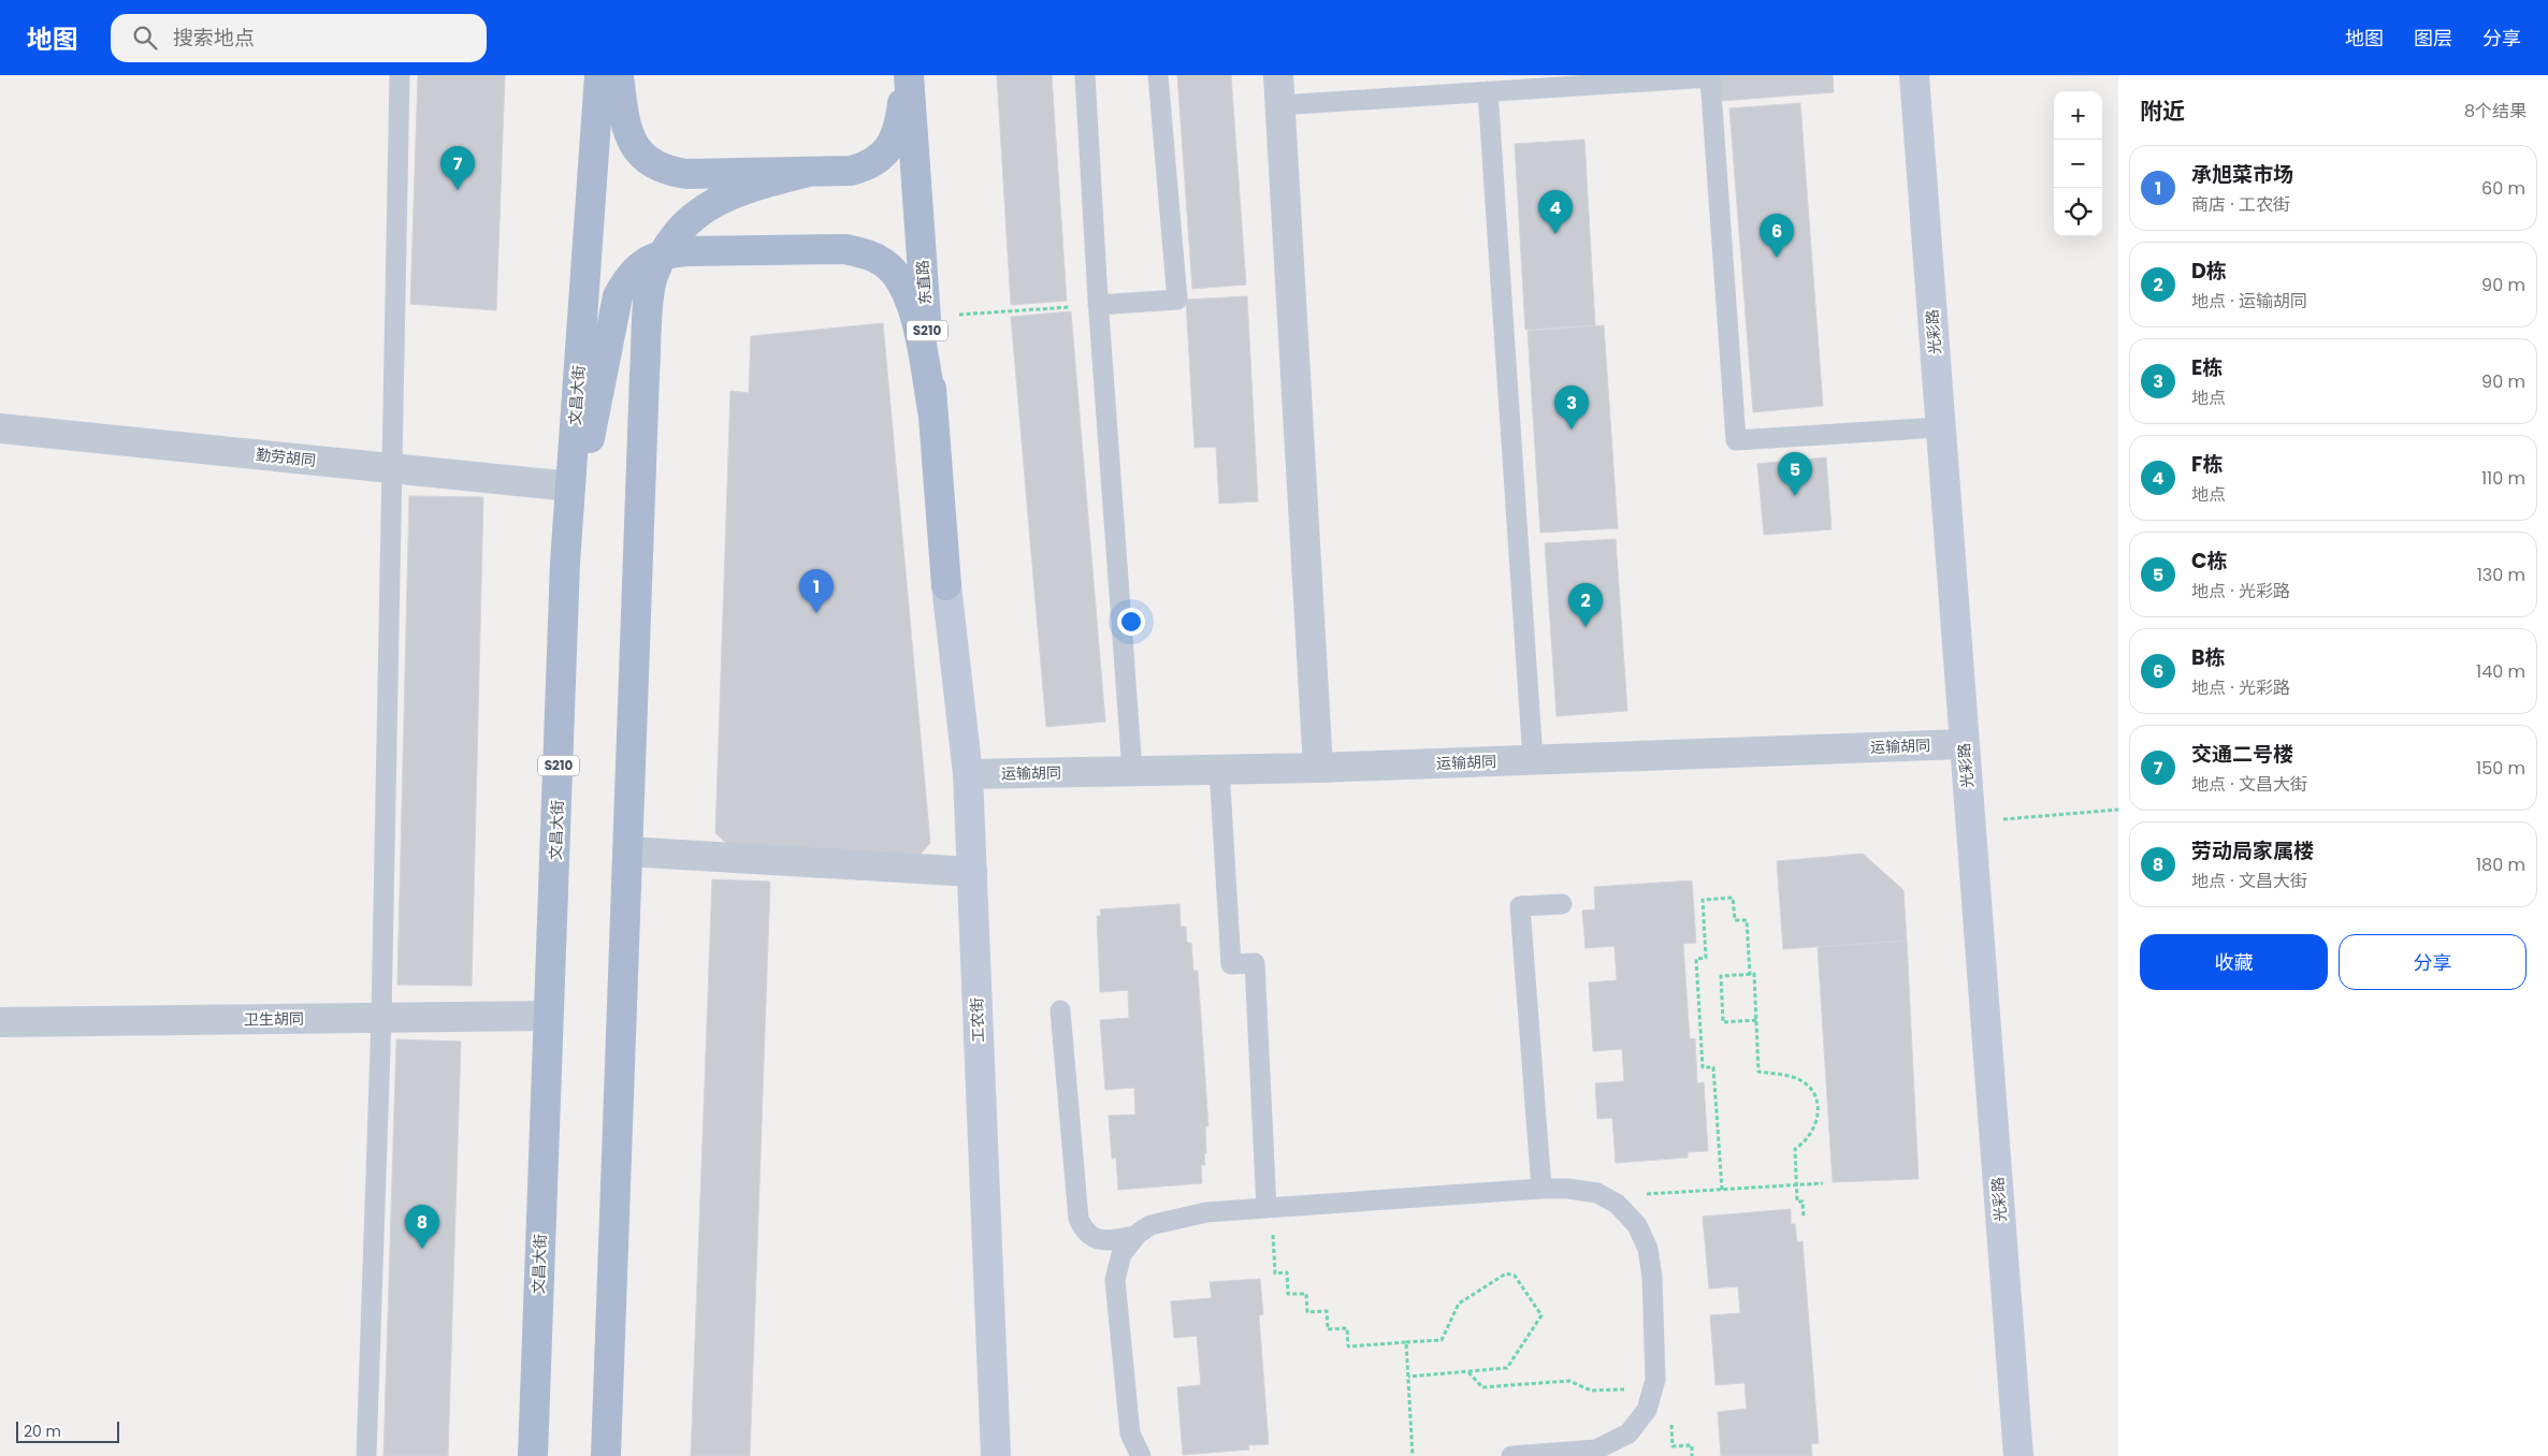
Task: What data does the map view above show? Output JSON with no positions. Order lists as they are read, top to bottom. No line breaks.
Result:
{"streets":{"main road":["东直路","S210","文昌大街"],"street":["光彩路","勤劳胡同","运输胡同","卫生胡同","工农街"]},"crossings":[["东直路","工农街"],["光彩路","运输胡同"],["文昌大街","勤劳胡同"],["文昌大街","卫生胡同"],["运输胡同","工农街"]],"scale_bar":"20 m","page":{"header":"地图","search":"搜索地点","nav":["地图","图层","分享"],"heading":["附近","8个结果"],"map_buttons":["+","−"],"list":[{"mark":"1","name":"承旭菜市场","note":"商店 · 工农街","value":"60 m"},{"mark":"2","name":"D栋","note":"地点 · 运输胡同","value":"90 m"},{"mark":"3","name":"E栋","note":"地点","value":"90 m"},{"mark":"4","name":"F栋","note":"地点","value":"110 m"},{"mark":"5","name":"C栋","note":"地点 · 光彩路","value":"130 m"},{"mark":"6","name":"B栋","note":"地点 · 光彩路","value":"140 m"},{"mark":"7","name":"交通二号楼","note":"地点 · 文昌大街","value":"150 m"},{"mark":"8","name":"劳动局家属楼","note":"地点 · 文昌大街","value":"180 m"}],"pins":["7","4","6","3","5","1","2","8"],"buttons":["收藏","分享"],"scale":"20 m"}}
